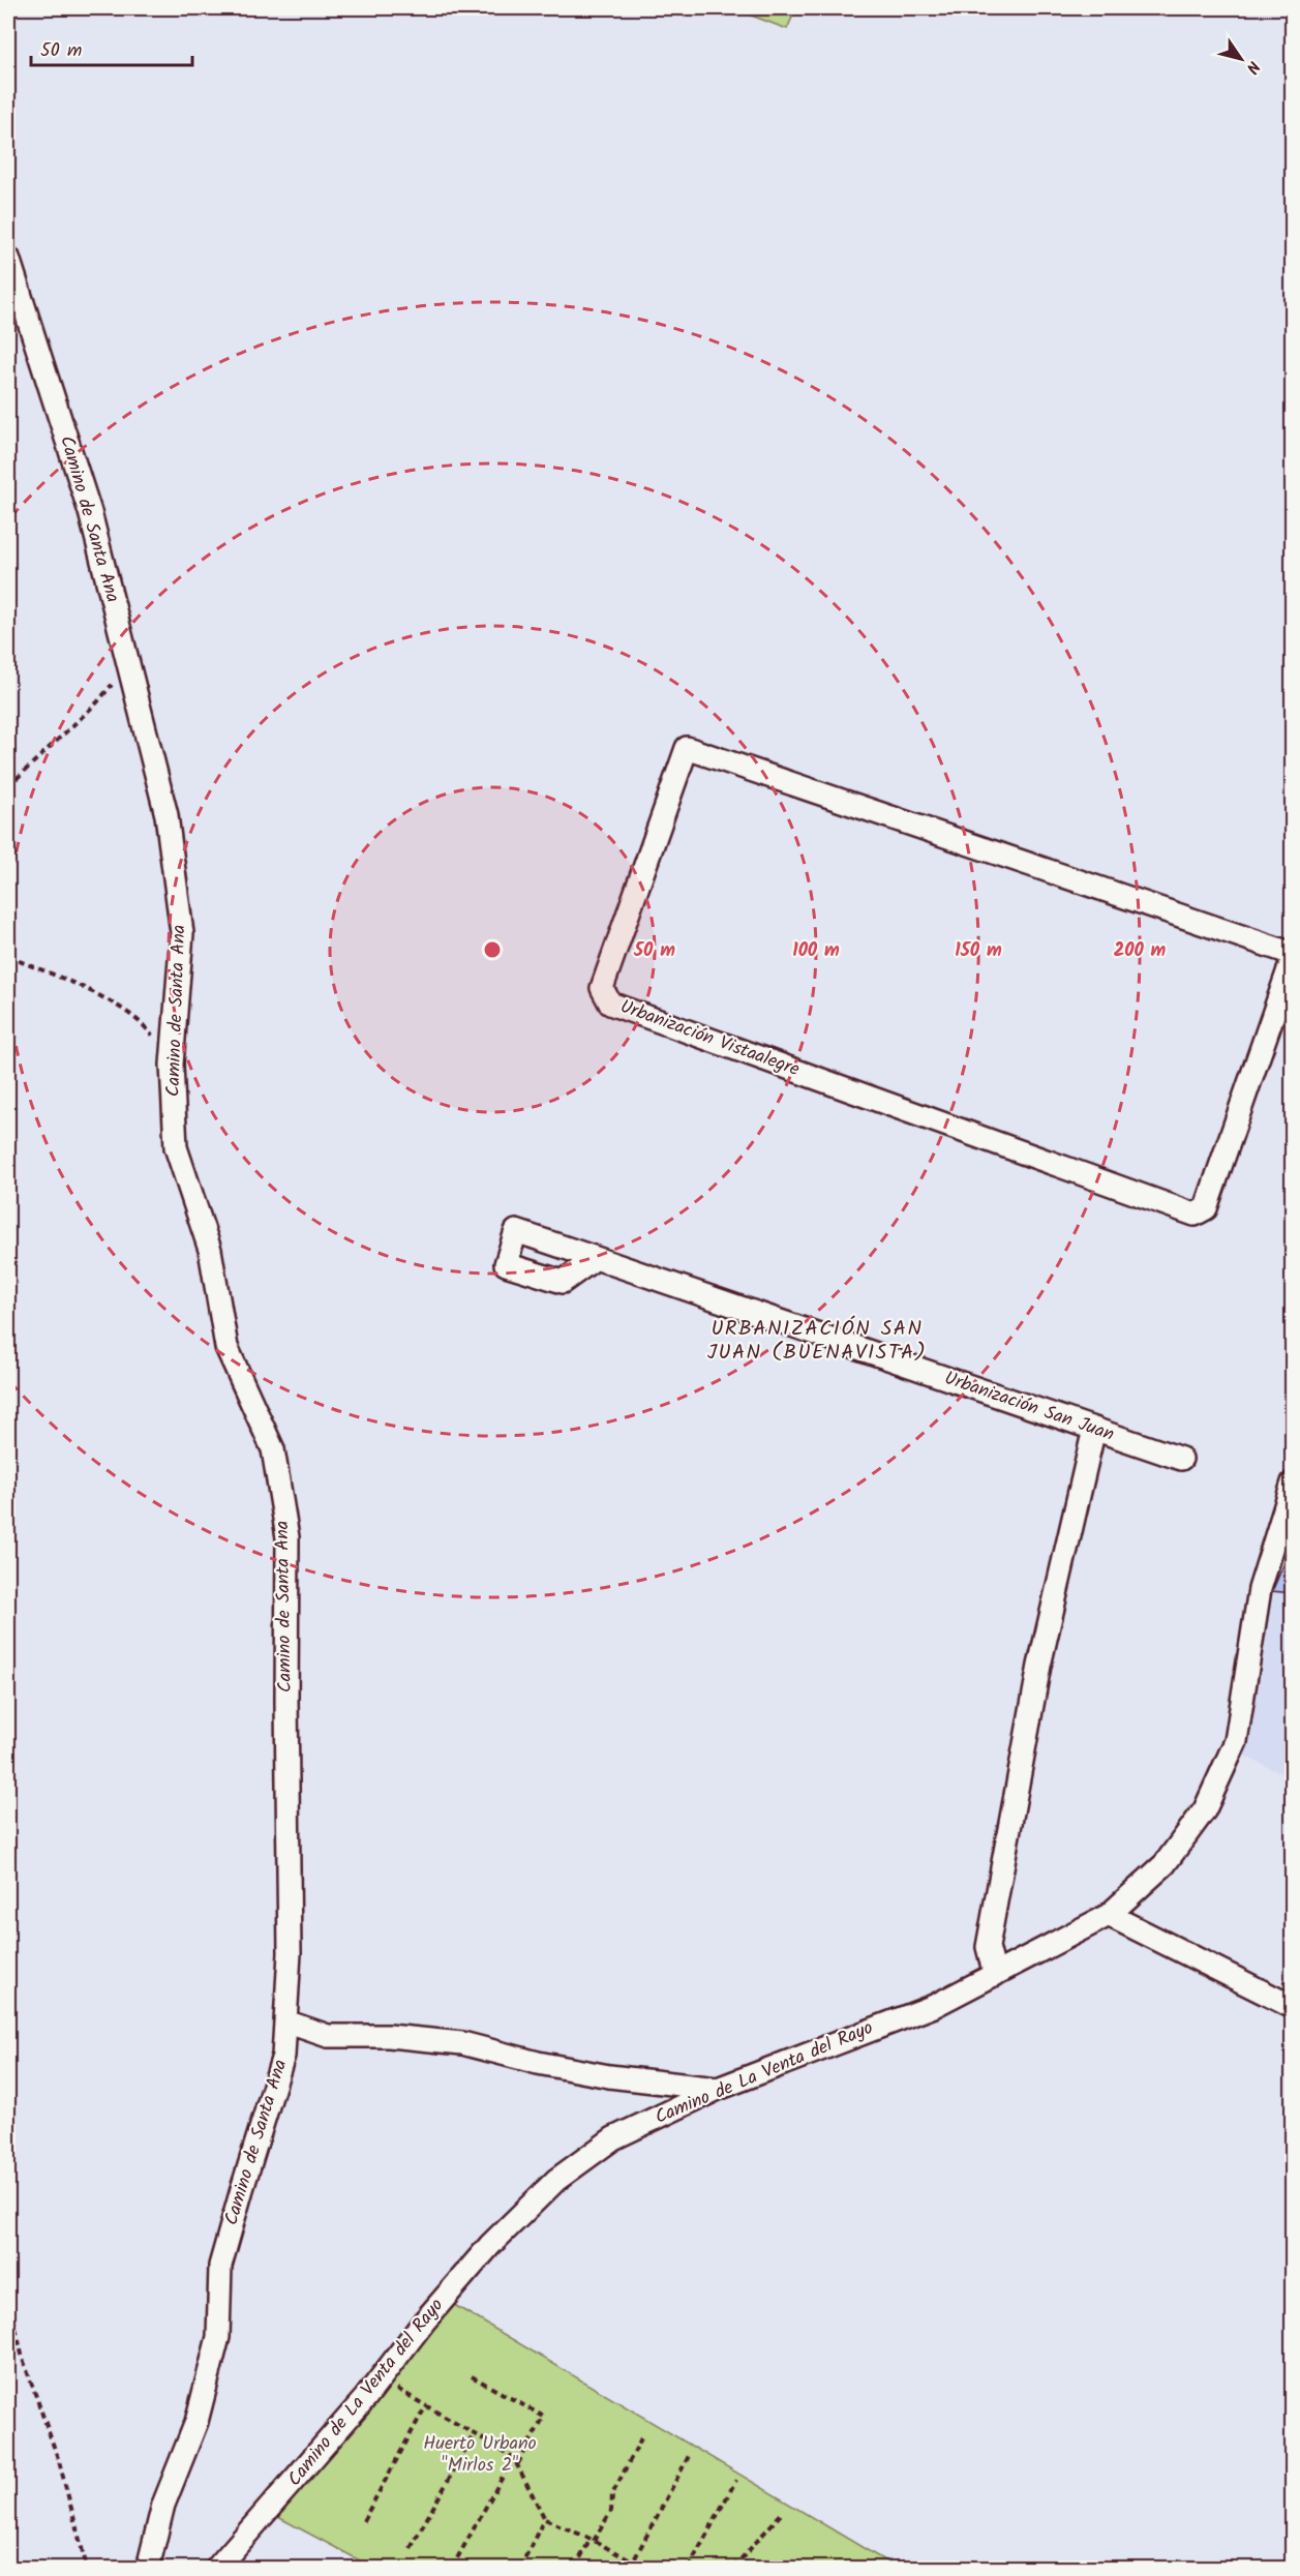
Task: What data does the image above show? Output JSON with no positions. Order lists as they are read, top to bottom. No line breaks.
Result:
{"streets":{"street":["Camino de Santa Ana","Urbanización Vistaalegre","Urbanización San Juan","Camino de La Venta del Rayo"]},"districts":["URBANIZACIÓN SAN JUAN (BUENAVISTA)"],"parks":["Huerto Urbano \"Mirlos 2\""],"scale_bar":"50 m","north":"bottom right","rings":["50 m","100 m","150 m","200 m"]}
